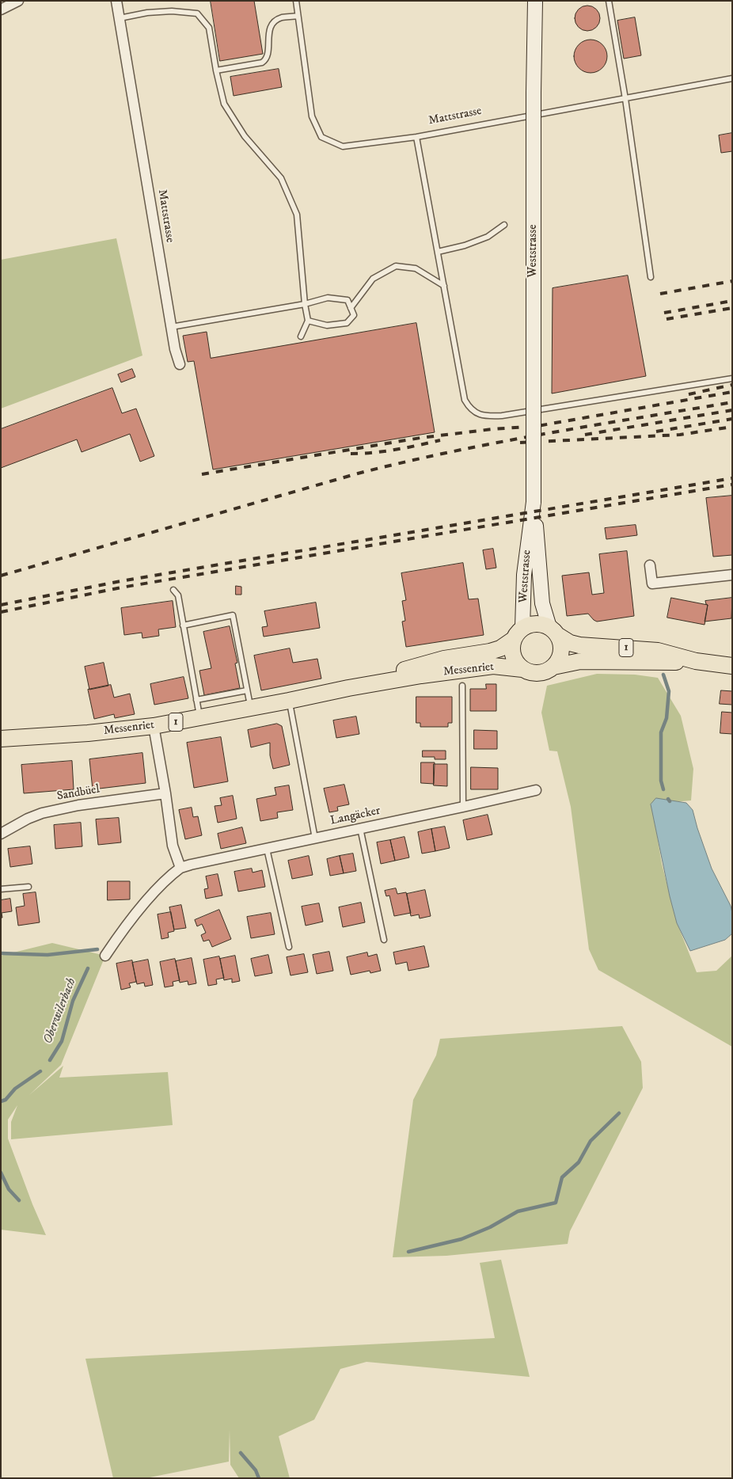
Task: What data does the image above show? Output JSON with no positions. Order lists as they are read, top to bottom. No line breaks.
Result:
{"streets":{"main road":["Weststrasse","1","Messenriet"],"street":["Mattstrasse","Sandbüel","Langäcker"]},"crossings":[["Weststrasse","1"],["Weststrasse","Messenriet"],["1","Messenriet"]],"water":["Oberwilerbach"]}
